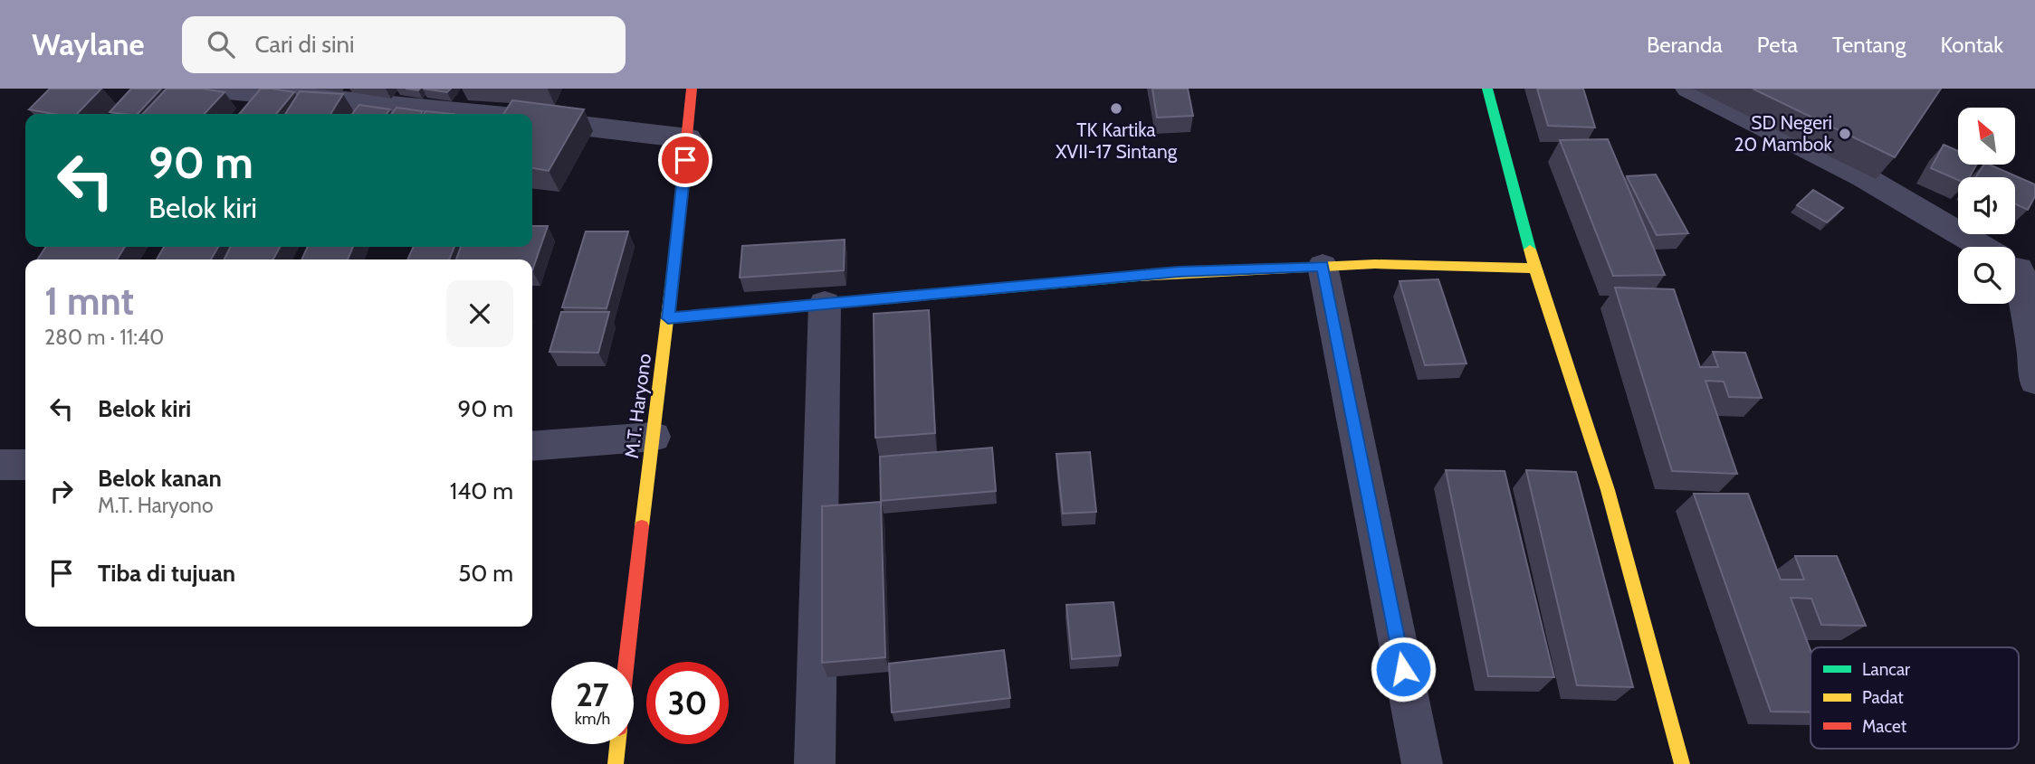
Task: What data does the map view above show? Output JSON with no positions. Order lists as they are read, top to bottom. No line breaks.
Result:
{"streets":{"main road":["M.T. Haryono"]},"places":["TK Kartika XVII-17 Sintang","SD Negeri 20 Mambok"],"legend":["Lancar","Padat","Macet"],"north":"top left","page":{"header":"Waylane","search":"Cari di sini","nav":["Beranda","Peta","Tentang","Kontak"],"turn":["90 m","Belok kiri"],"heading":["1 mnt","280 m · 11:40"],"list":[{"name":"Belok kiri","value":"90 m"},{"name":"Belok kanan","note":"M.T. Haryono","value":"140 m"},{"name":"Tiba di tujuan","value":"50 m"}],"speed":"27 km/h","limit":"30"}}
